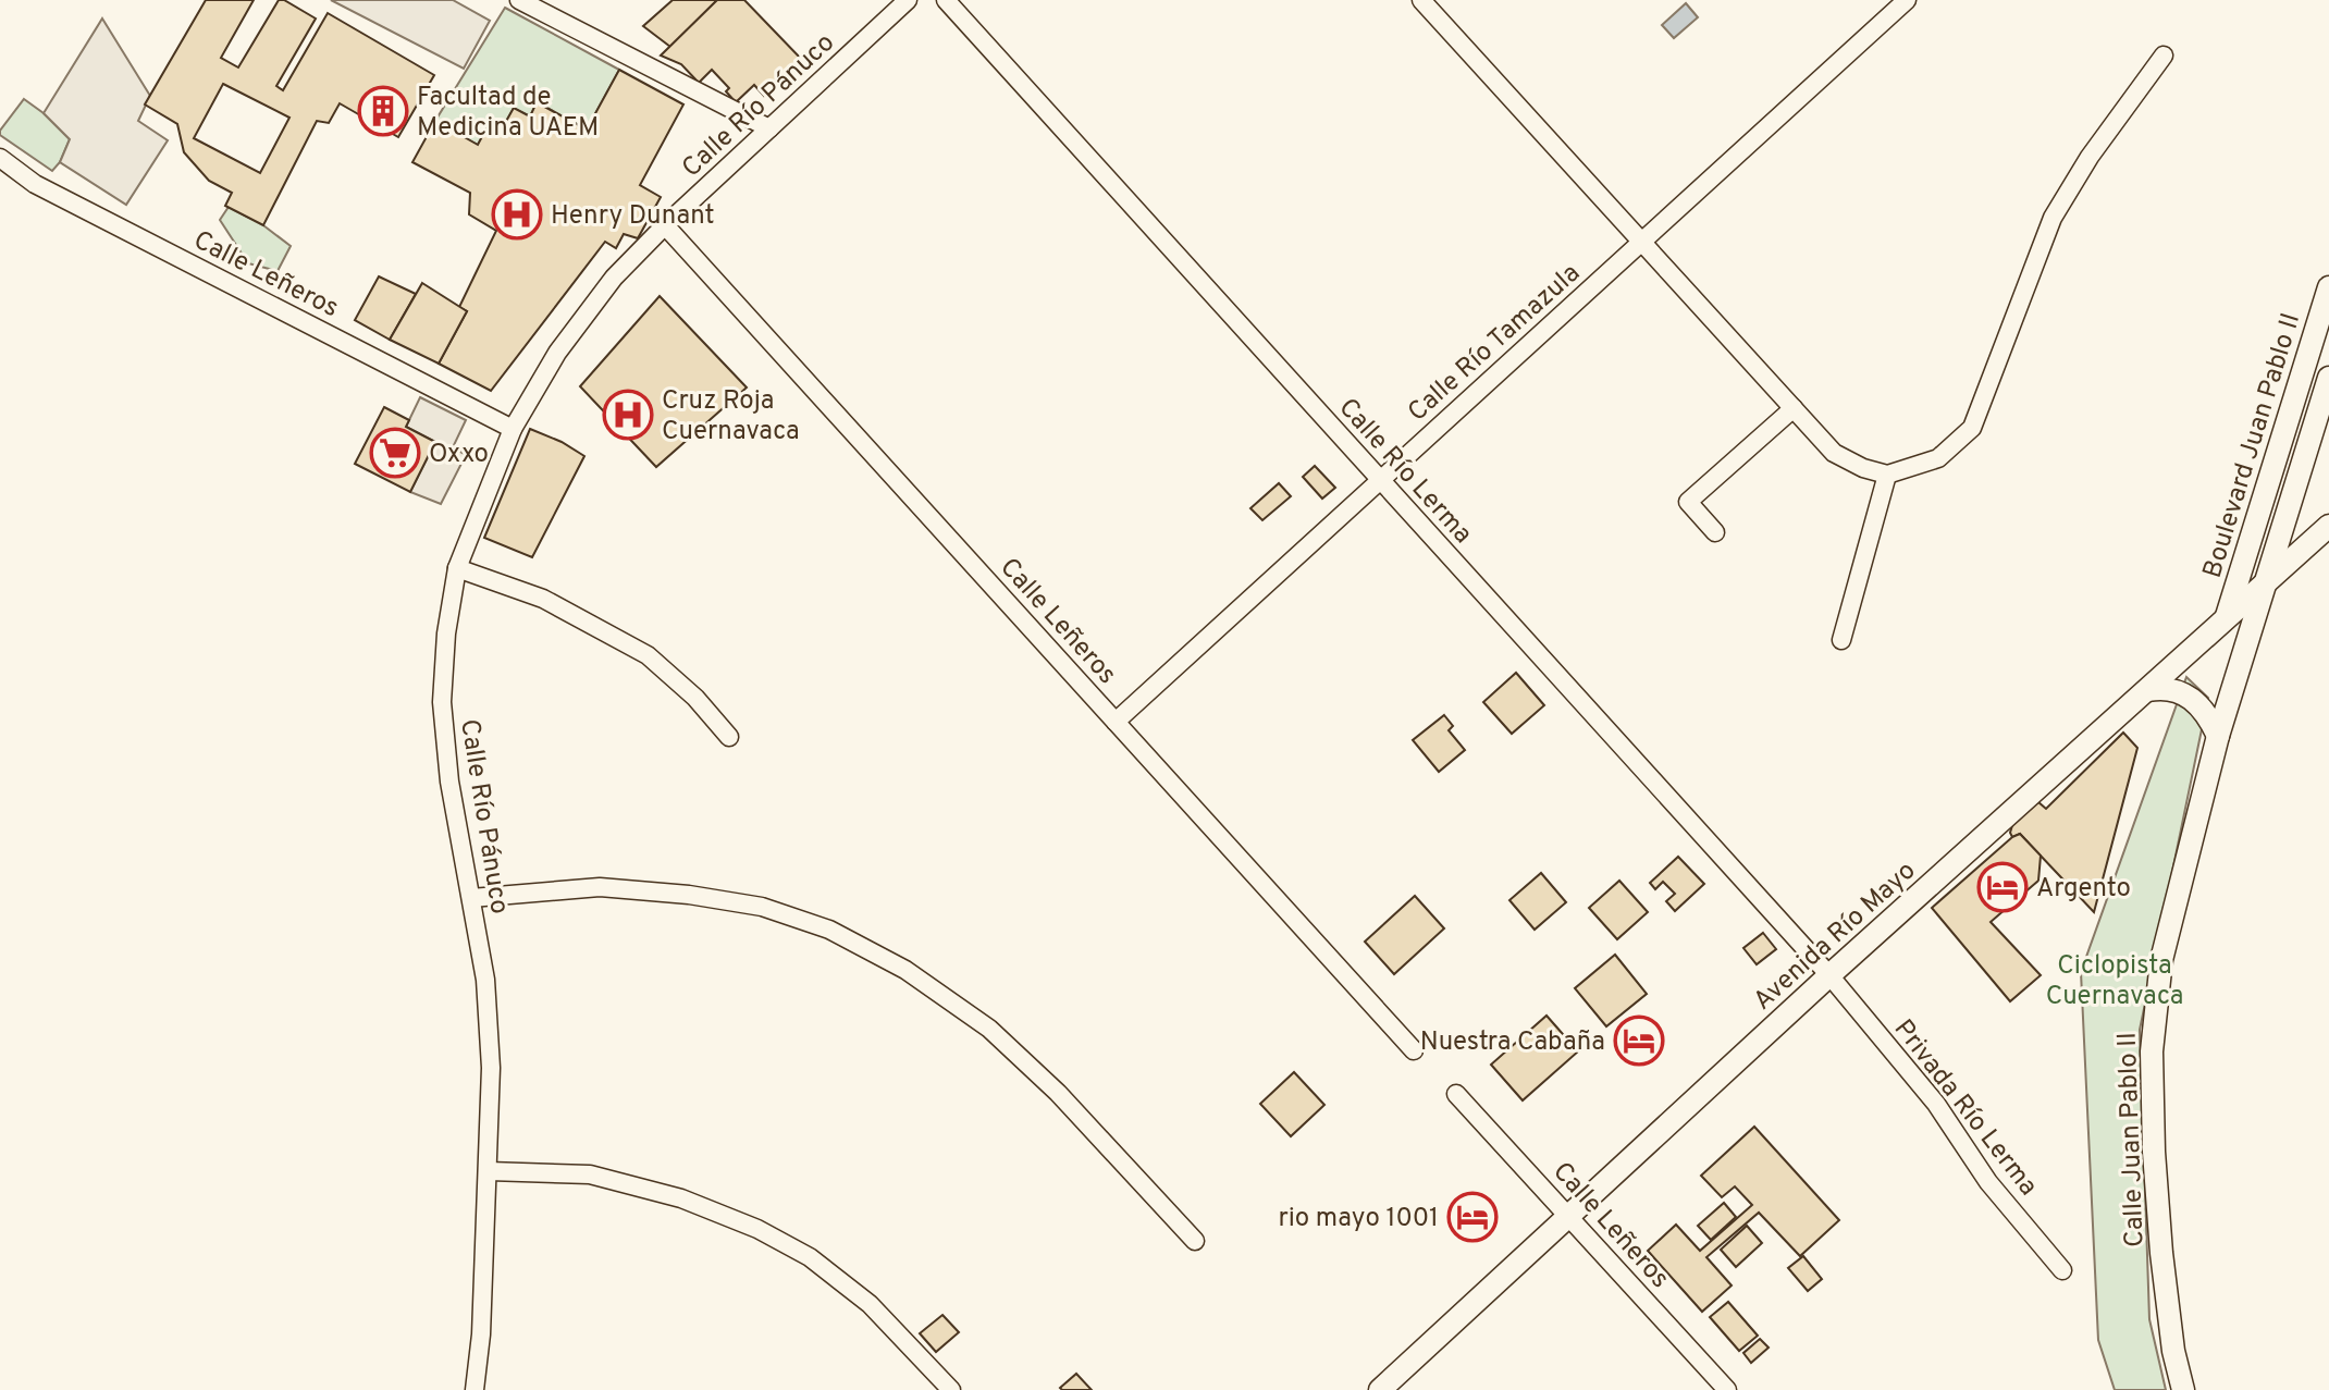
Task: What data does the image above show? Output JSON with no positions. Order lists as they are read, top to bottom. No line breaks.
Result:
{"streets":{"street":["Calle Río Pánuco","Calle Leñeros","Calle Río Tamazula","Boulevard Juan Pablo II","Calle Río Lerma","Avenida Río Mayo","Privada Río Lerma","Calle Juan Pablo II"]},"crossings":[["Calle Río Pánuco","Calle Leñeros"],["Calle Leñeros","Calle Río Tamazula"],["Calle Leñeros","Avenida Río Mayo"],["Calle Río Tamazula","Calle Río Lerma"],["Boulevard Juan Pablo II","Avenida Río Mayo"],["Boulevard Juan Pablo II","Calle Juan Pablo II"],["Calle Río Lerma","Avenida Río Mayo"],["Calle Río Lerma","Privada Río Lerma"],["Avenida Río Mayo","Privada Río Lerma"],["Avenida Río Mayo","Calle Juan Pablo II"]],"parks":["Ciclopista Cuernavaca"],"places":{"building":["Facultad de Medicina UAEM"],"hospital":["Henry Dunant","Cruz Roja Cuernavaca"],"supermarket":["Oxxo"],"hotel":["Argento","Nuestra Cabaña","rio mayo 1001"]}}
